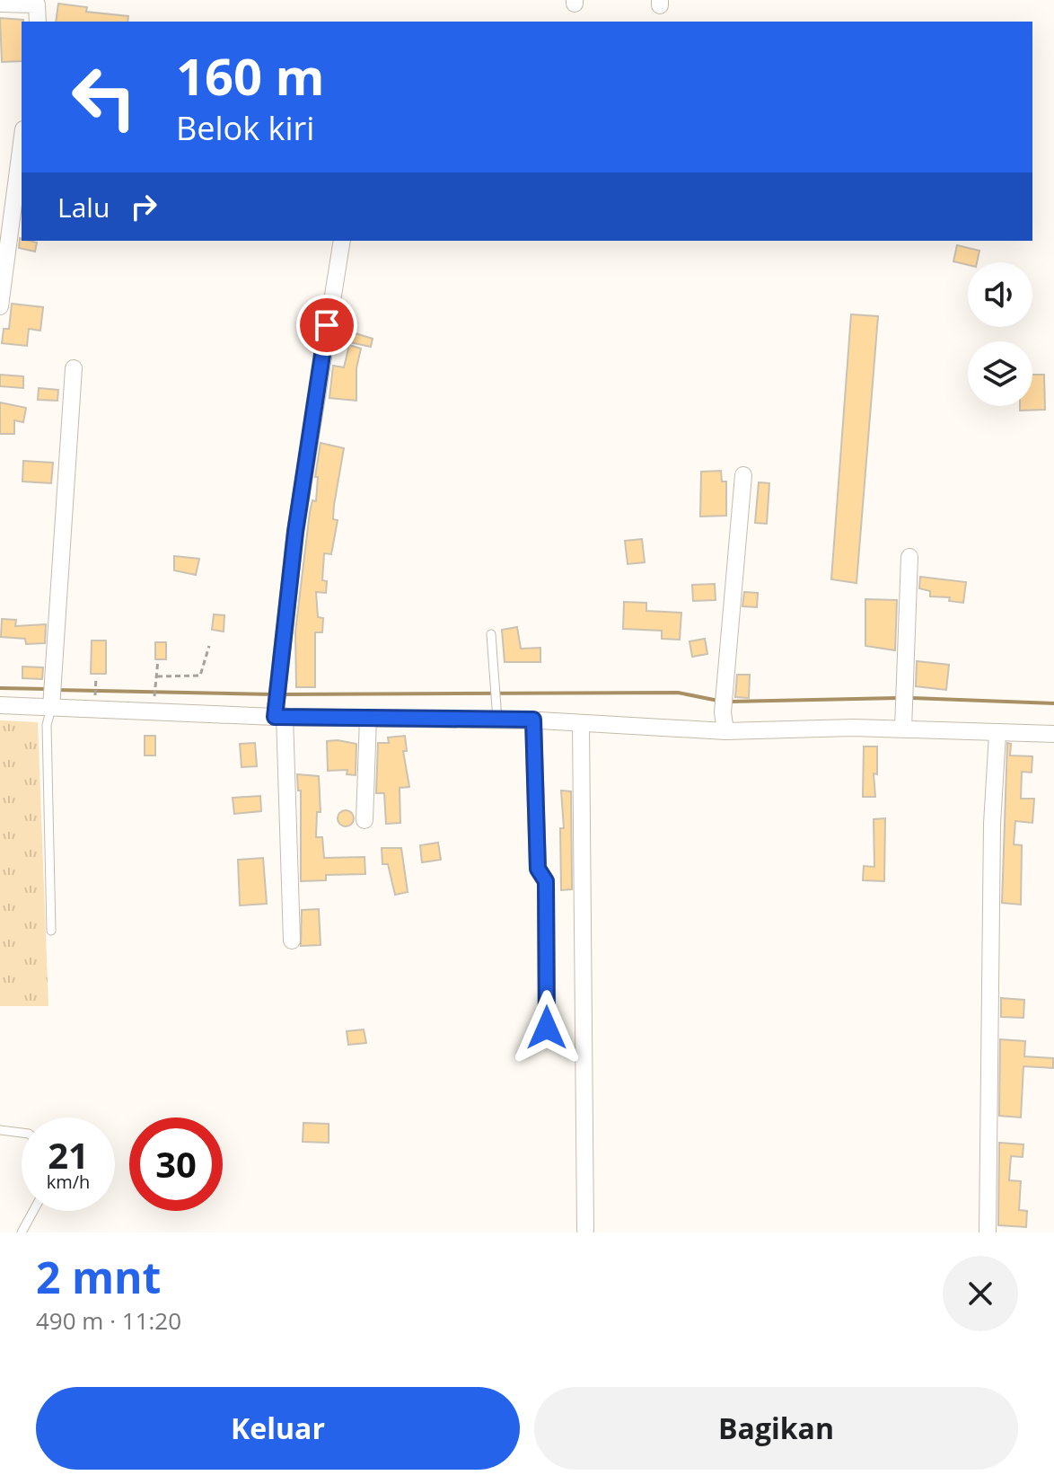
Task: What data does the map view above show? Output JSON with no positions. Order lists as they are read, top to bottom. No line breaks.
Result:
{"page":{"turn":["160 m","Belok kiri"],"then":"Lalu","speed":"21 km/h","limit":"30","heading":["2 mnt","490 m · 11:20"],"buttons":["Keluar","Bagikan"]}}
